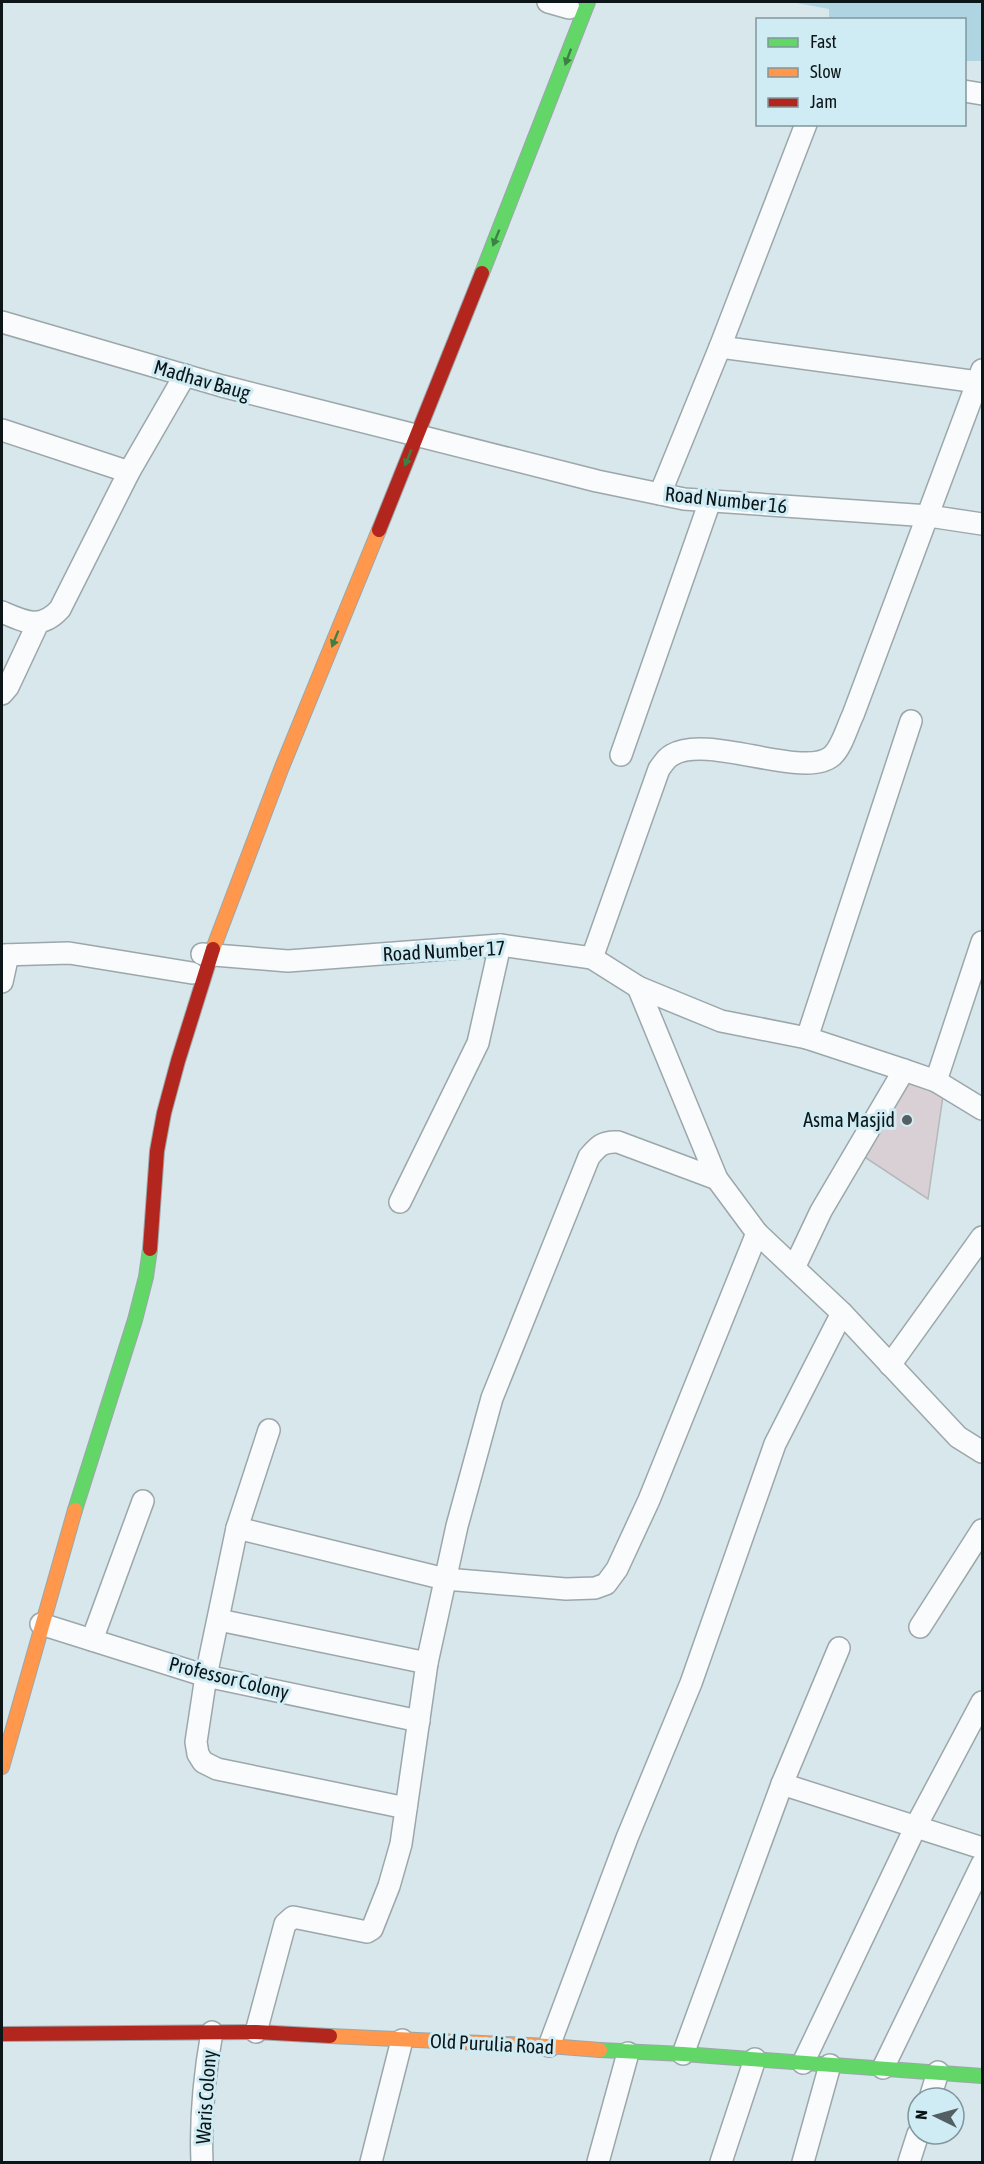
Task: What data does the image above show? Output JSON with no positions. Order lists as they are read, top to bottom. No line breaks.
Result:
{"streets":{"main road":["Old Purulia Road"],"street":["Madhav Baug","Road Number 16","Road Number 17","Professor Colony","Waris Colony"]},"crossings":[["Madhav Baug","Road Number 16"],["Old Purulia Road","Waris Colony"]],"places":["Asma Masjid"],"legend":["Fast","Slow","Jam"],"north":"left"}
